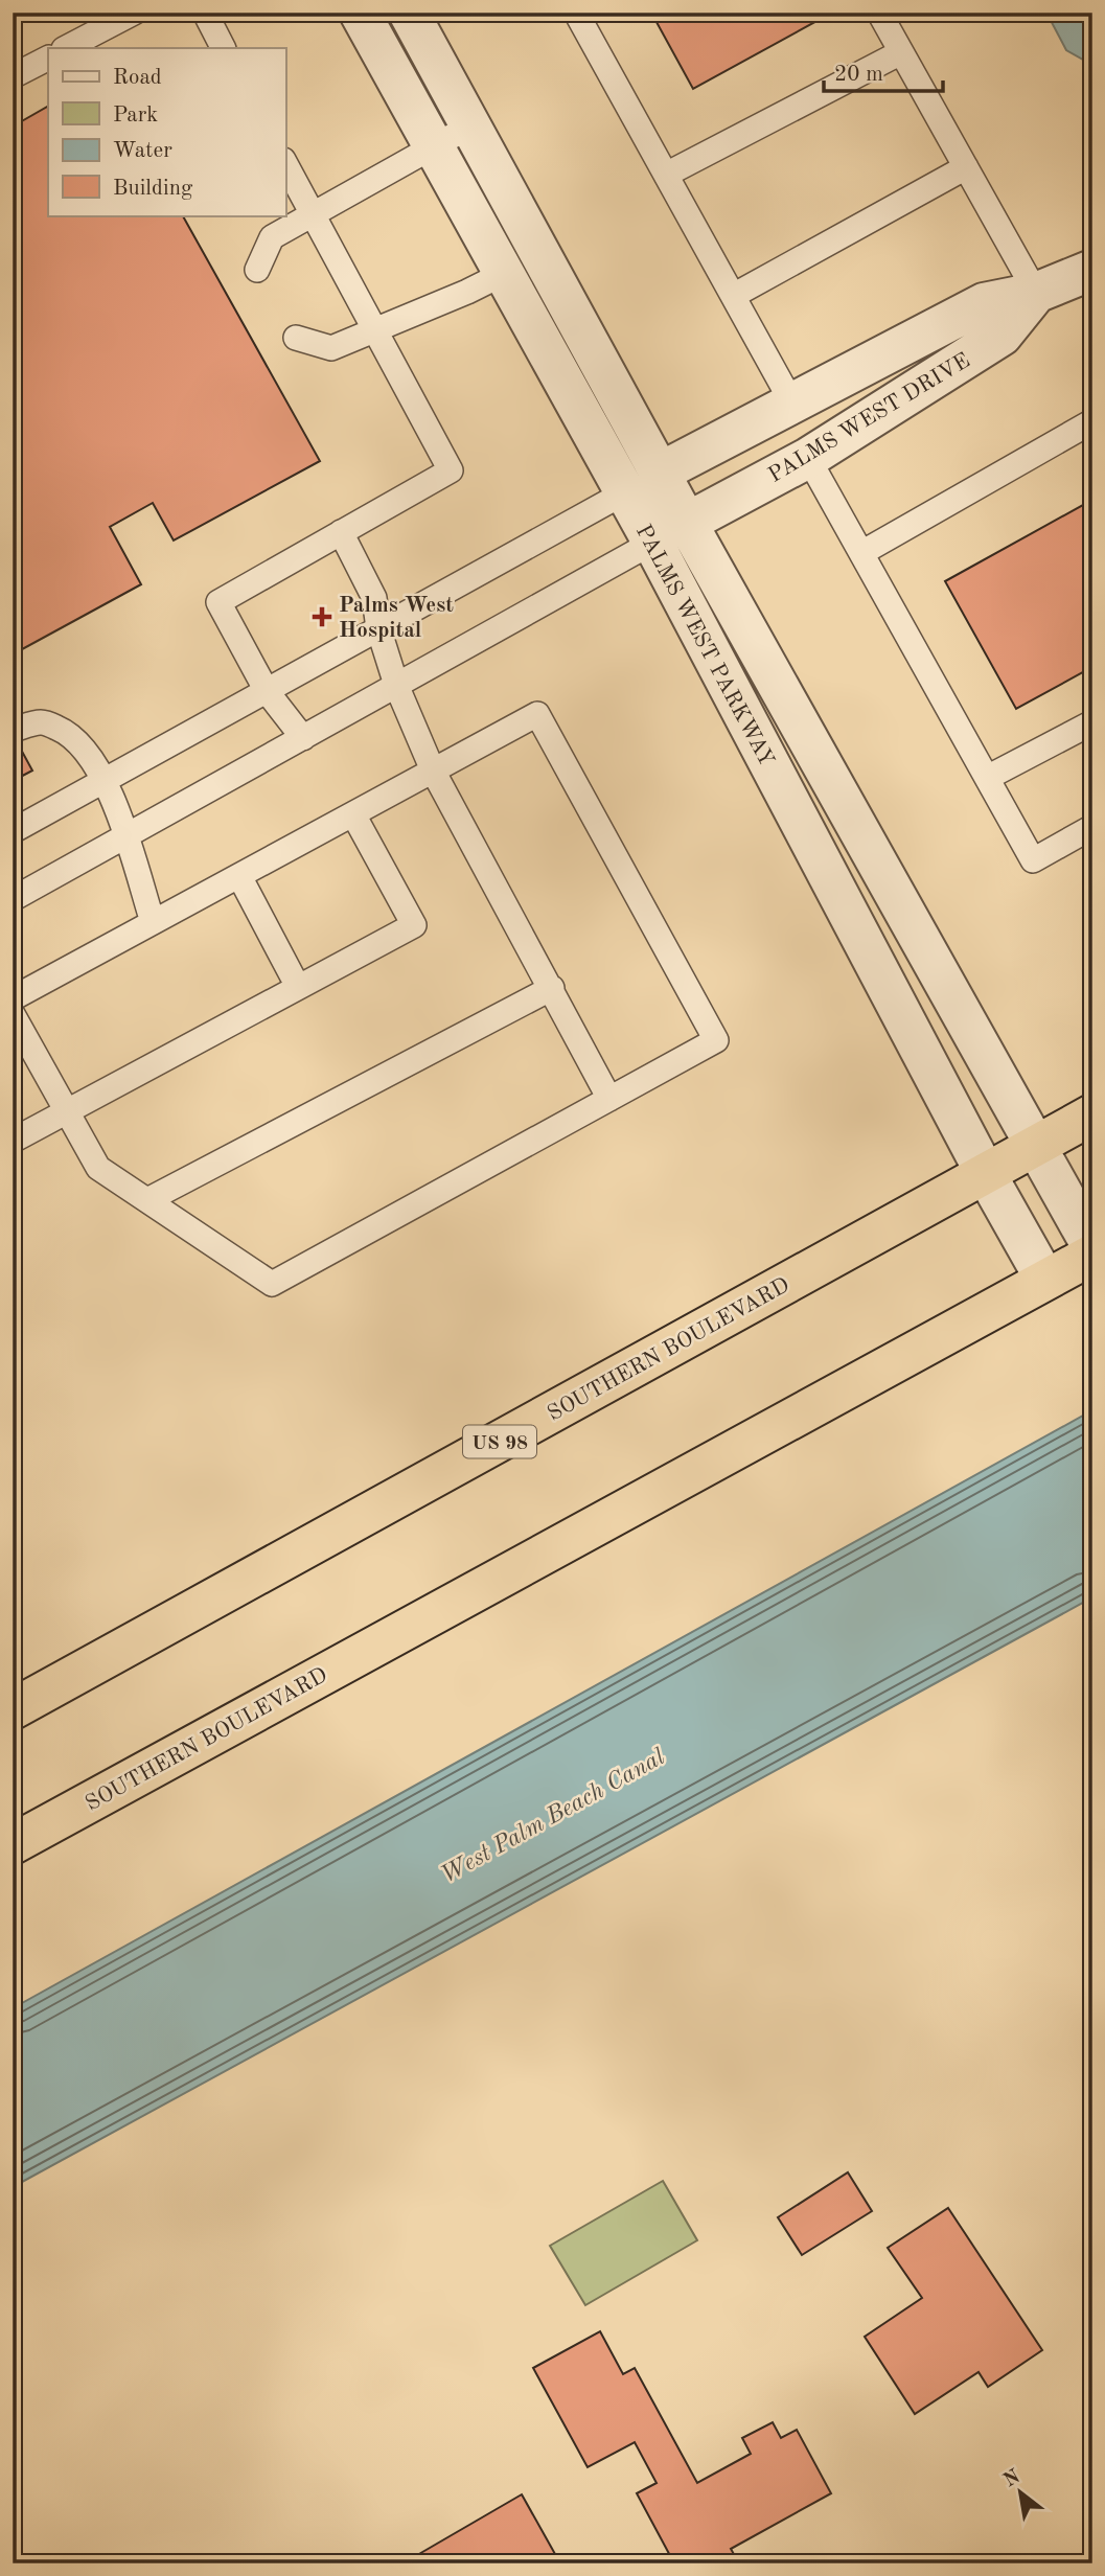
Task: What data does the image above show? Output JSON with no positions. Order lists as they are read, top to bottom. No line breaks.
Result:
{"streets":{"highway":["SOUTHERN BOULEVARD","US 98"],"street":["PALMS WEST DRIVE","PALMS WEST PARKWAY"]},"crossings":[["PALMS WEST DRIVE","PALMS WEST PARKWAY"],["PALMS WEST PARKWAY","SOUTHERN BOULEVARD"]],"water":["West Palm Beach Canal"],"places":{"health":["Palms West Hospital"]},"legend":["Road","Park","Water","Building"],"scale_bar":"20 m","north":"top left"}
